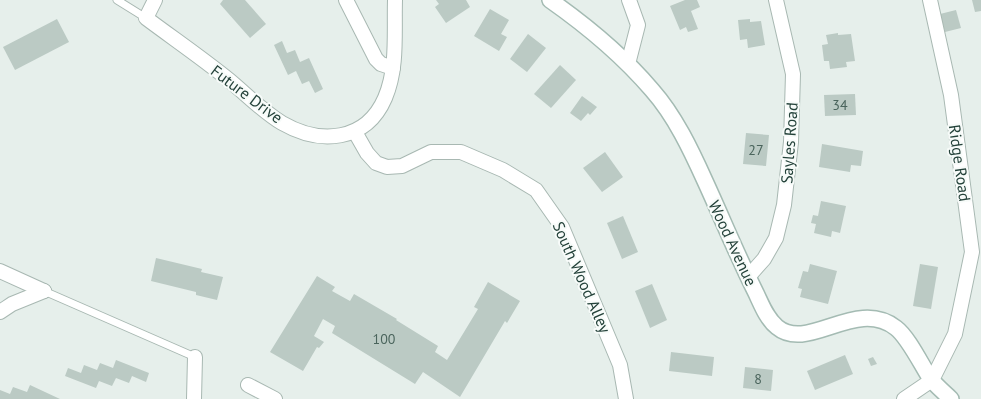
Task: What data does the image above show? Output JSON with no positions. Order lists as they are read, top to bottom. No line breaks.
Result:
{"streets":{"street":["Future Drive","Sayles Road","Ridge Road","Wood Avenue","South Wood Alley"]},"crossings":[["Future Drive","South Wood Alley"],["Sayles Road","Wood Avenue"],["Ridge Road","Wood Avenue"]],"house_numbers":["34","27","100","8"]}
